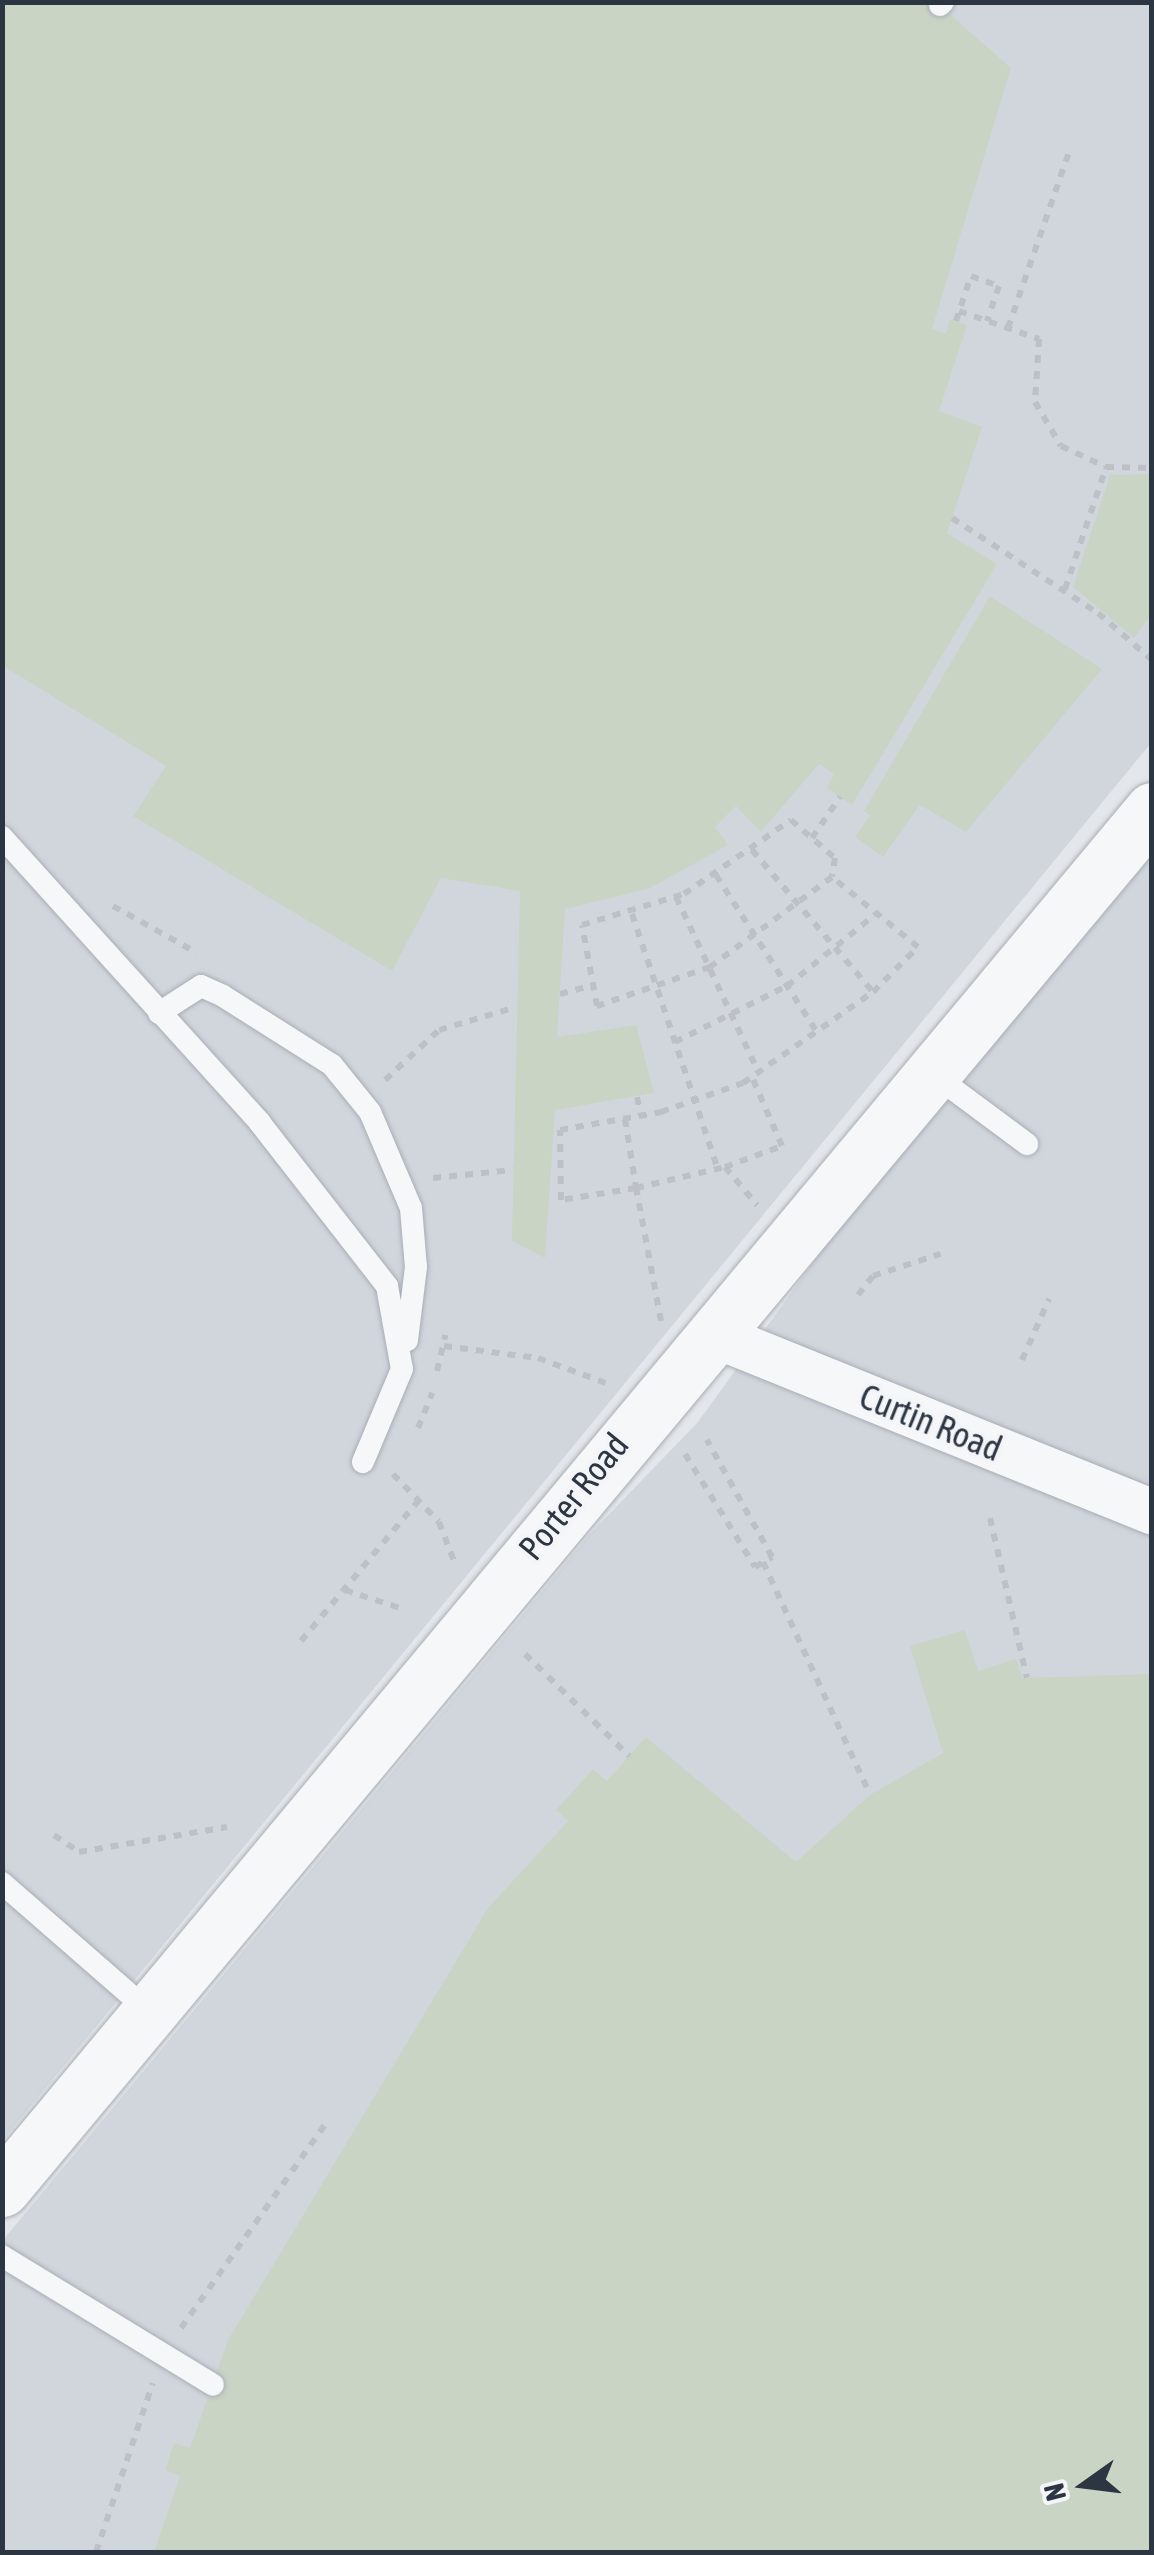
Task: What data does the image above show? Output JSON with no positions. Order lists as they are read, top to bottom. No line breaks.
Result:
{"streets":{"street":["Curtin Road","Porter Road"]},"crossings":[["Curtin Road","Porter Road"]],"north":"left"}
